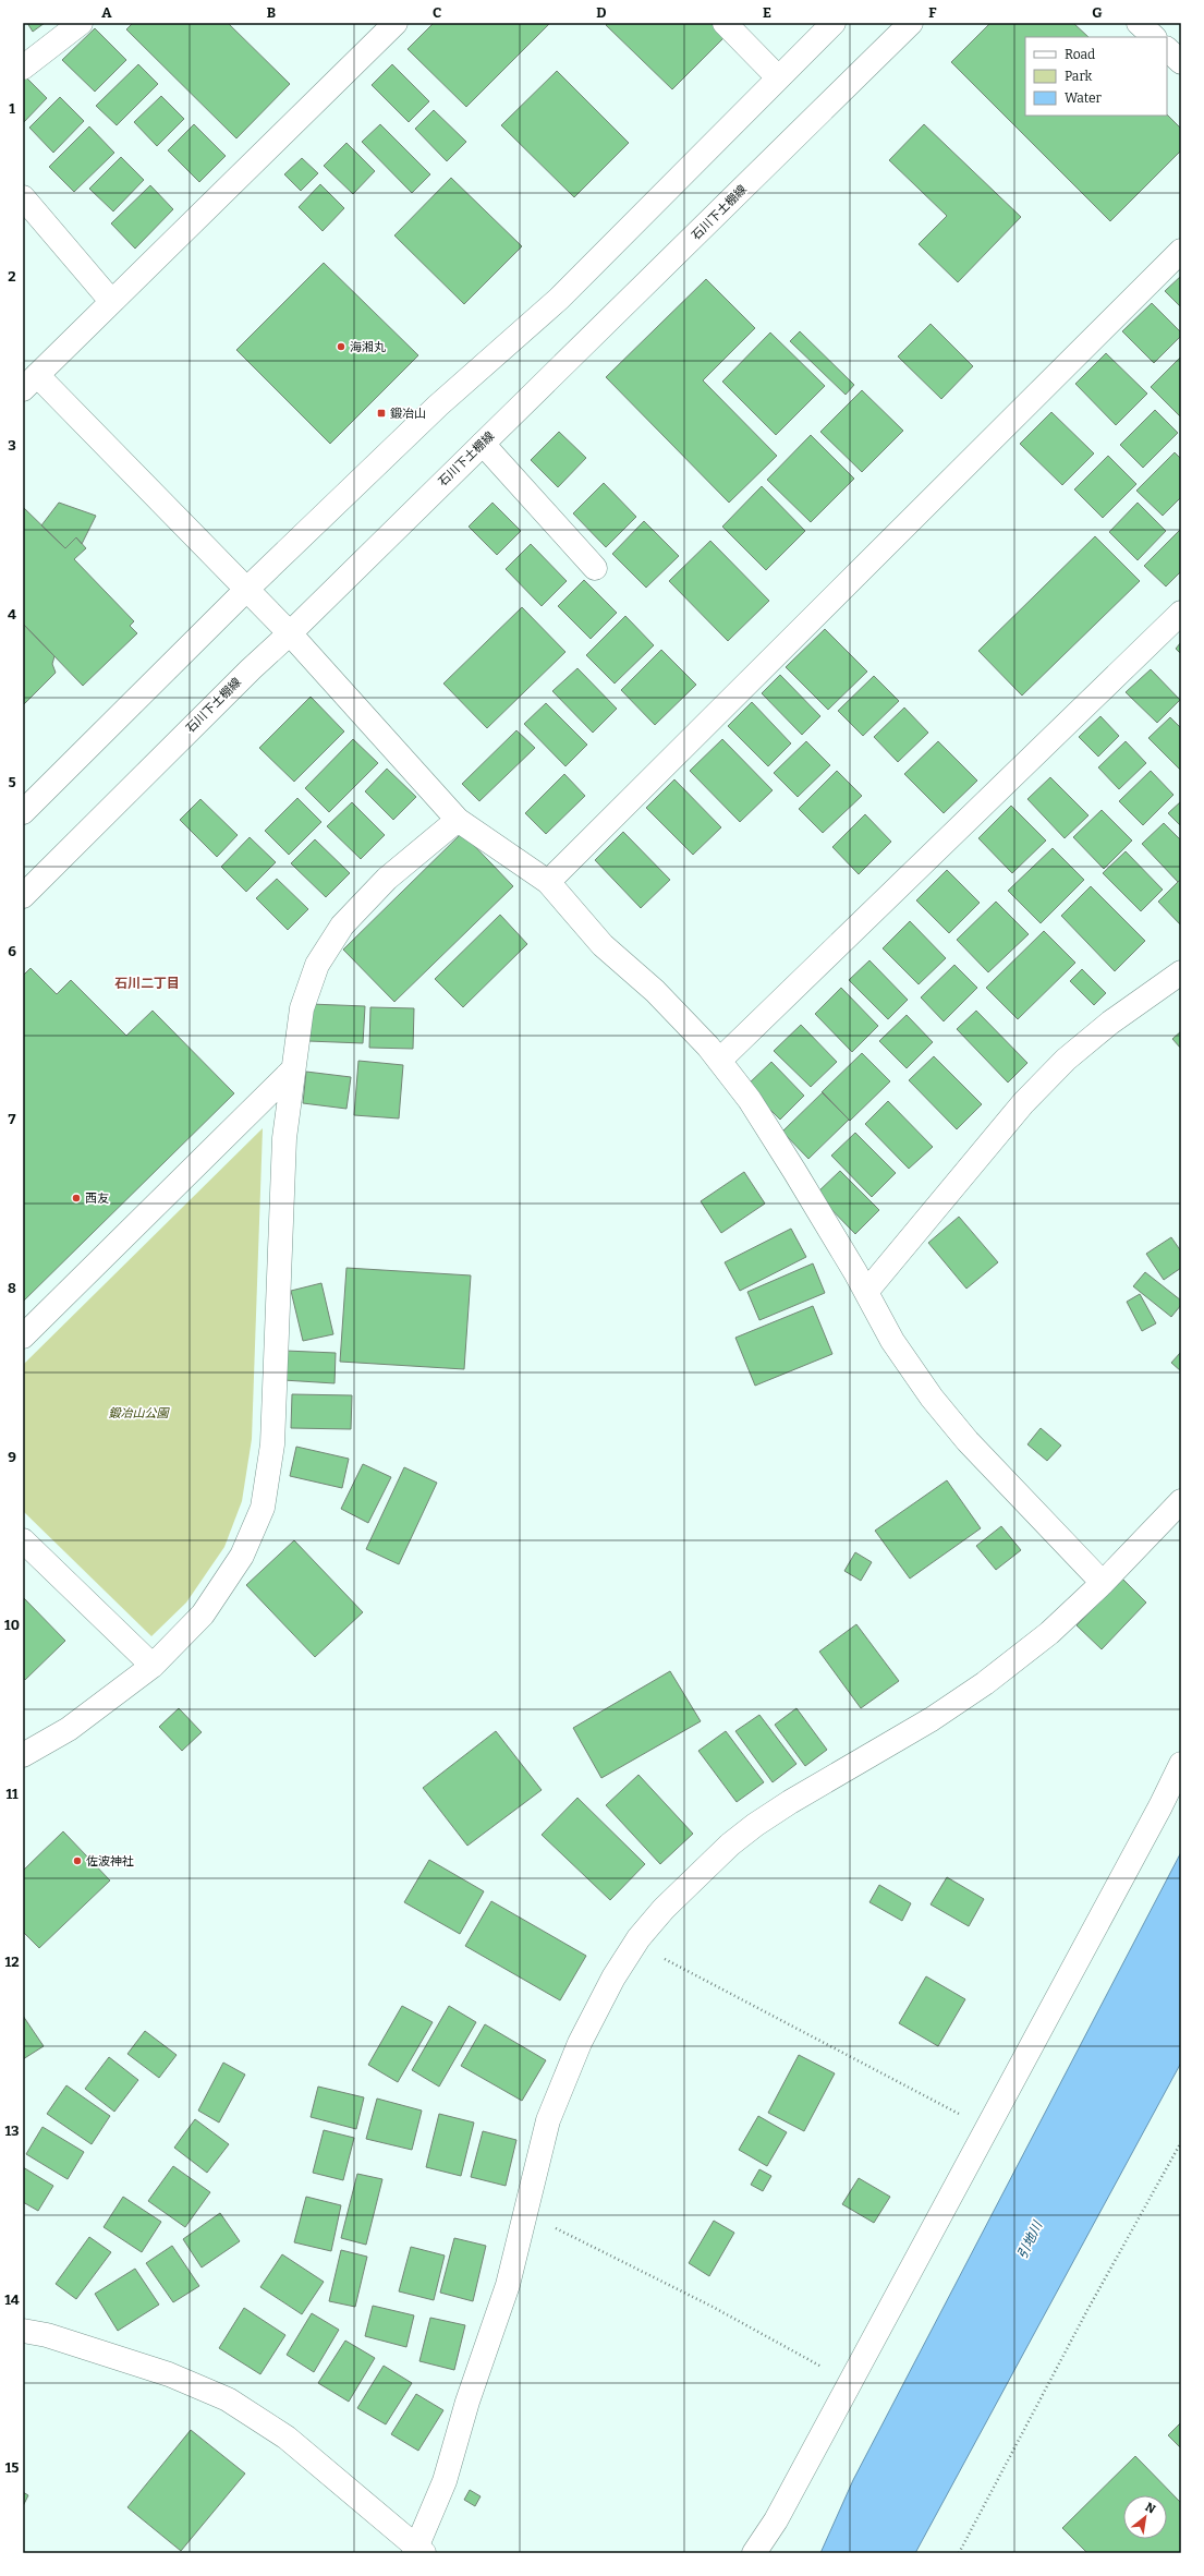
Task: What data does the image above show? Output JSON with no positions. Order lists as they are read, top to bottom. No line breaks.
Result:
{"streets":{"street":["石川下土棚線"]},"districts":["石川二丁目"],"water":["引地川"],"parks":["鍛冶山公園"],"places":{"other":["海湘丸","西友","佐波神社"],"transit":["鍛冶山"]},"legend":["Road","Park","Water"],"north":"top right","grid":{"columns":["A","B","C","D","E","F","G"],"rows":["1","2","3","4","5","6","7","8","9","10","11","12","13","14","15"]}}
